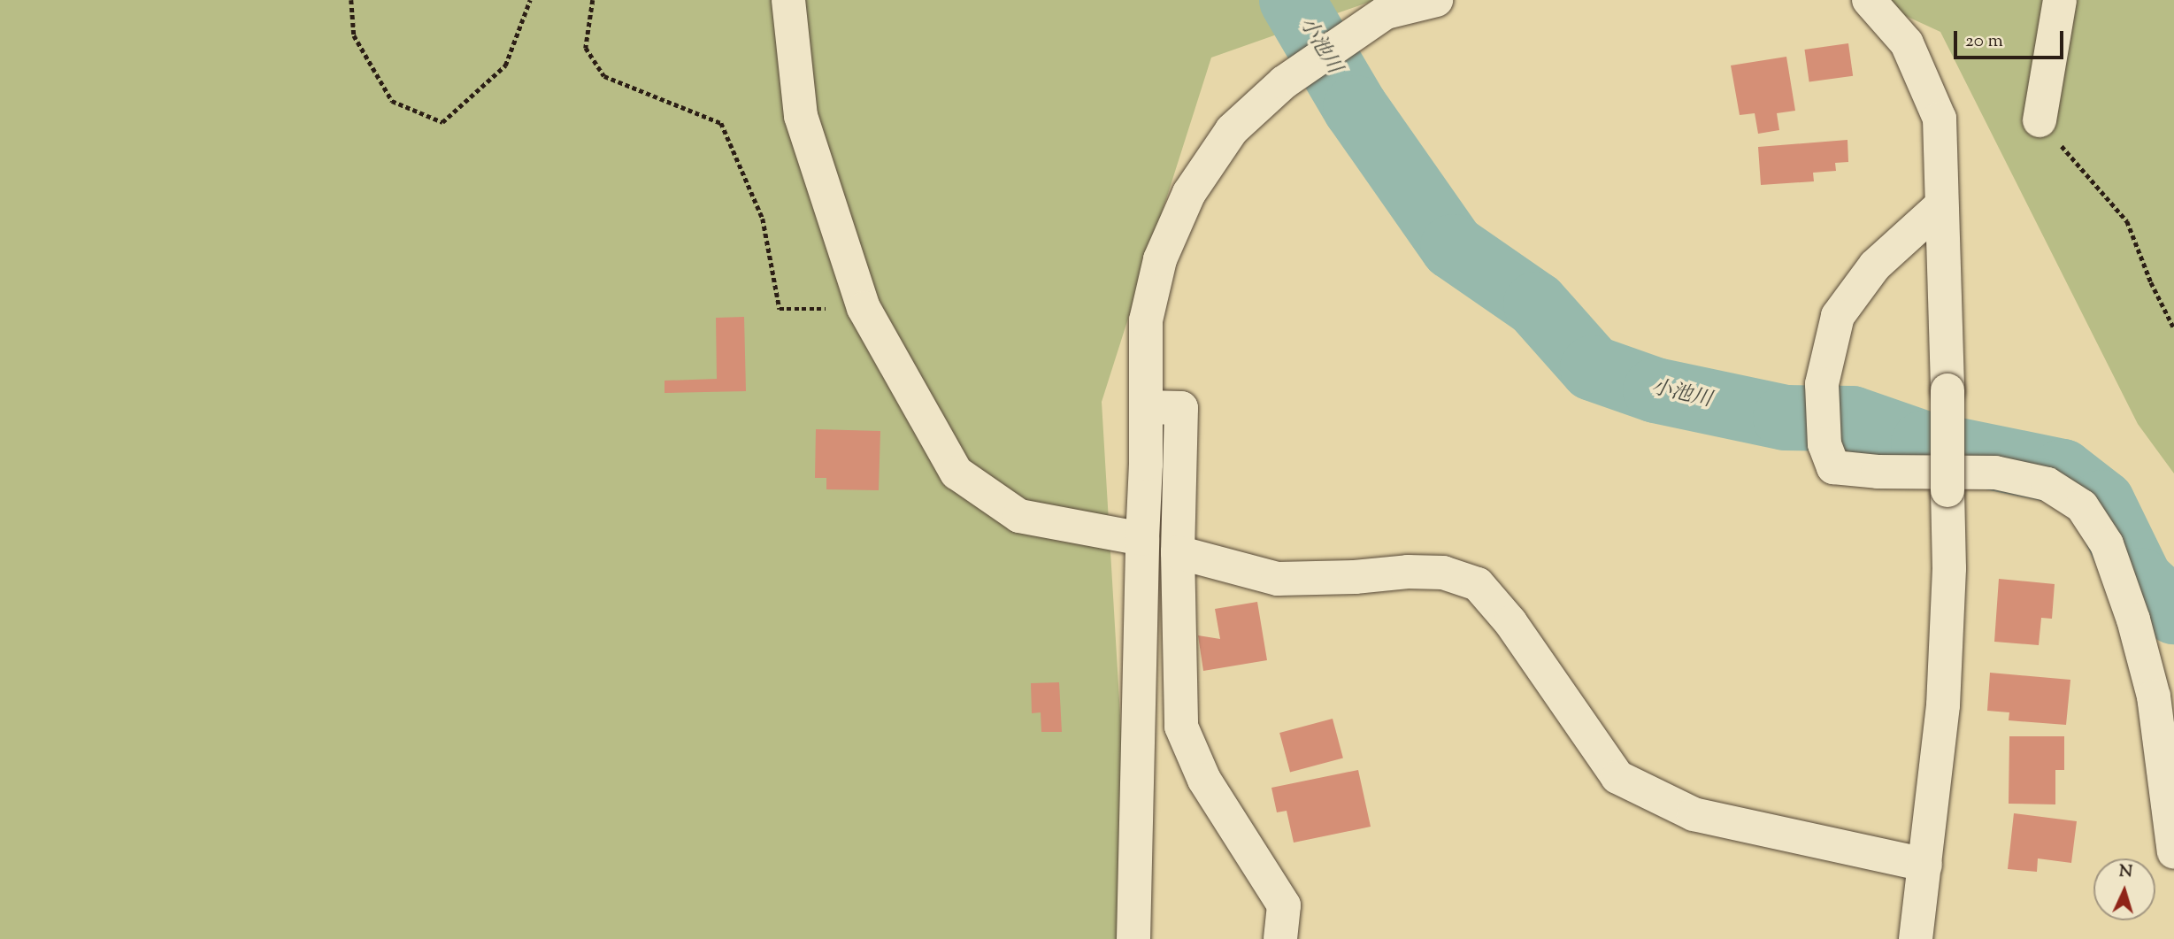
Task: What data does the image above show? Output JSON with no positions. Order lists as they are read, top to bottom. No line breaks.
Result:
{"water":["小池川"],"scale_bar":"20 m","north":"top"}
